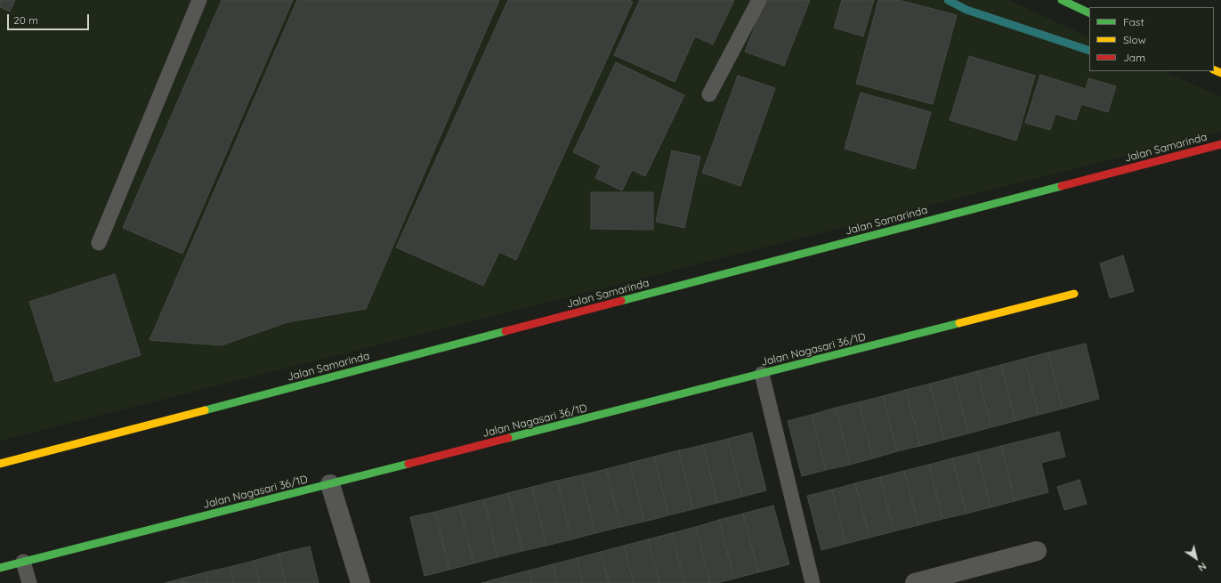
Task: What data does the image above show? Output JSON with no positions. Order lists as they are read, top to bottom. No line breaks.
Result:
{"streets":{"street":["Jalan Samarinda","Jalan Nagasari 36/1D"]},"legend":["Fast","Slow","Jam"],"scale_bar":"20 m","north":"bottom right"}
